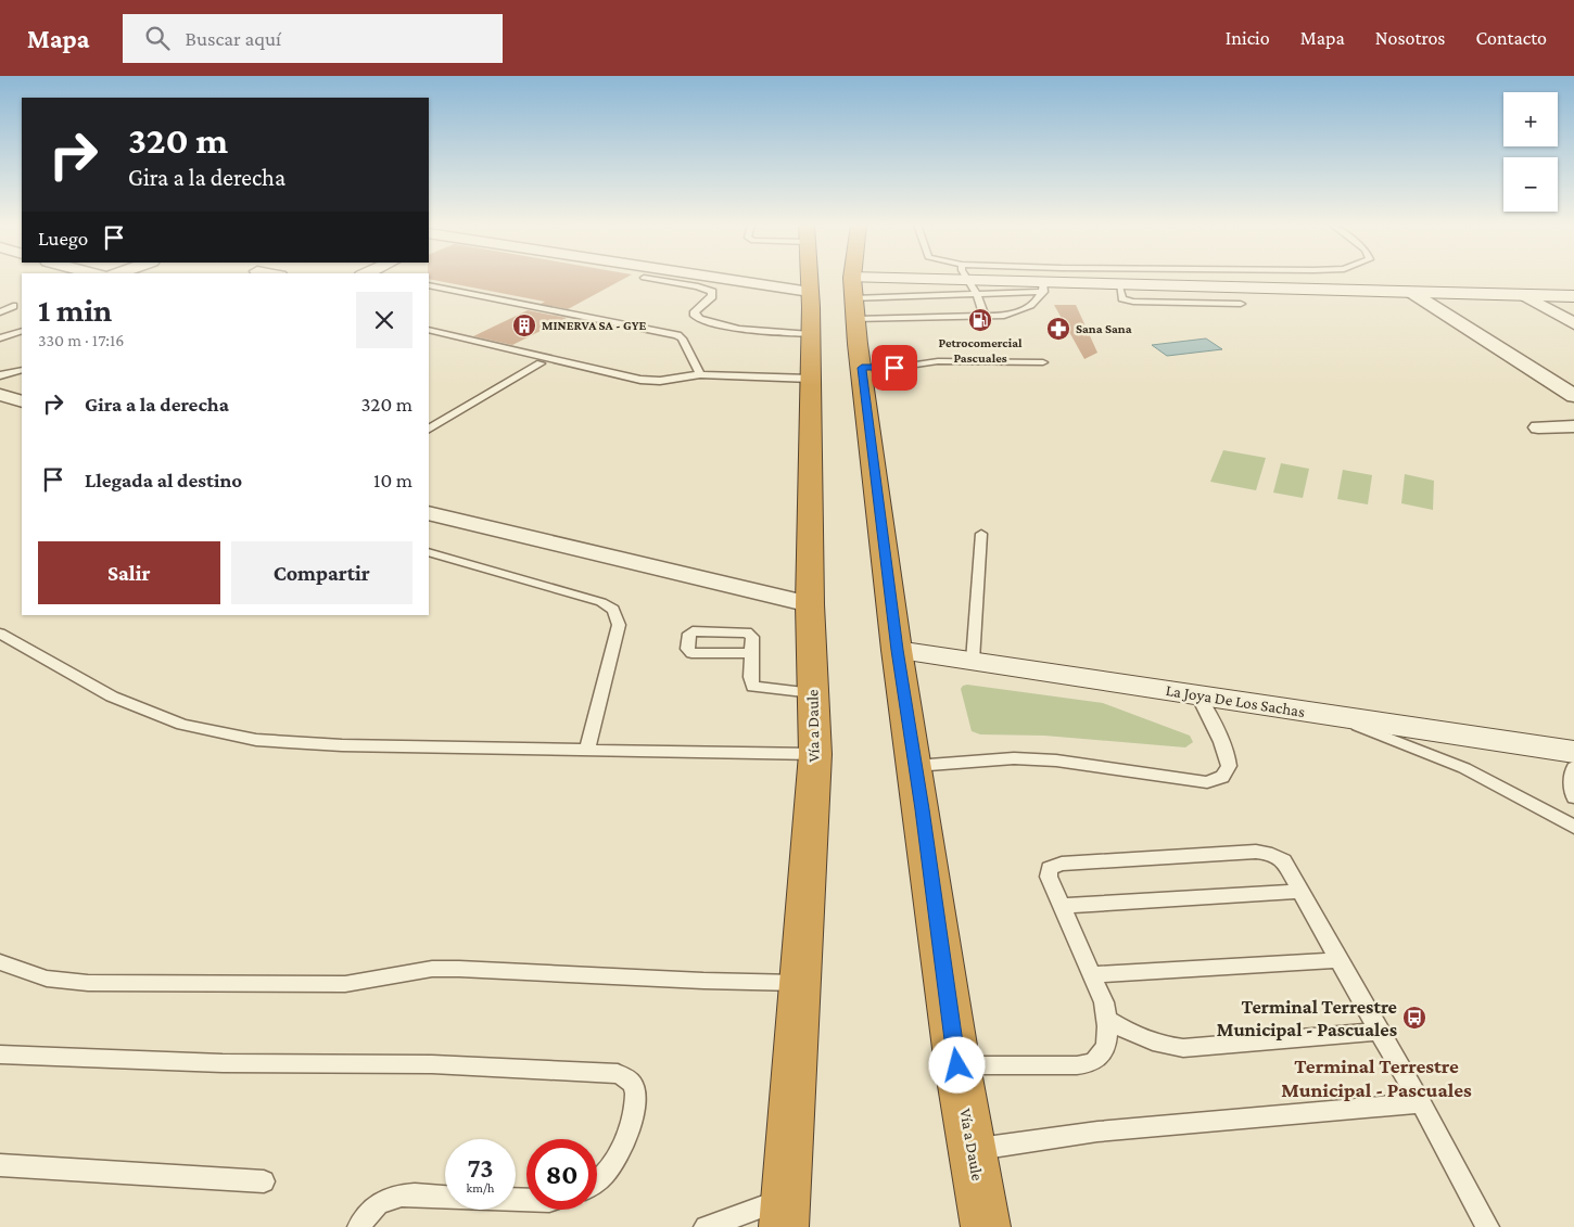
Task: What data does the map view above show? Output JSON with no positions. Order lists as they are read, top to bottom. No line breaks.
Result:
{"streets":{"highway":["Vía a Daule"],"street":["La Joya De Los Sachas"]},"crossings":[["La Joya De Los Sachas","Vía a Daule"]],"districts":["Terminal Terrestre Municipal - Pascuales"],"places":{"fuel station":["Petrocomercial Pascuales"],"building":["MINERVA SA - GYE"],"pharmacy":["Sana Sana"],"bus stop":["Terminal Terrestre Municipal - Pascuales"]},"page":{"header":"Mapa","search":"Buscar aquí","nav":["Inicio","Mapa","Nosotros","Contacto"],"map_buttons":["+","−"],"turn":["320 m","Gira a la derecha"],"then":"Luego","heading":["1 min","330 m · 17:16"],"list":[{"name":"Gira a la derecha","value":"320 m"},{"name":"Llegada al destino","value":"10 m"}],"buttons":["Salir","Compartir"],"speed":"73 km/h","limit":"80"}}
